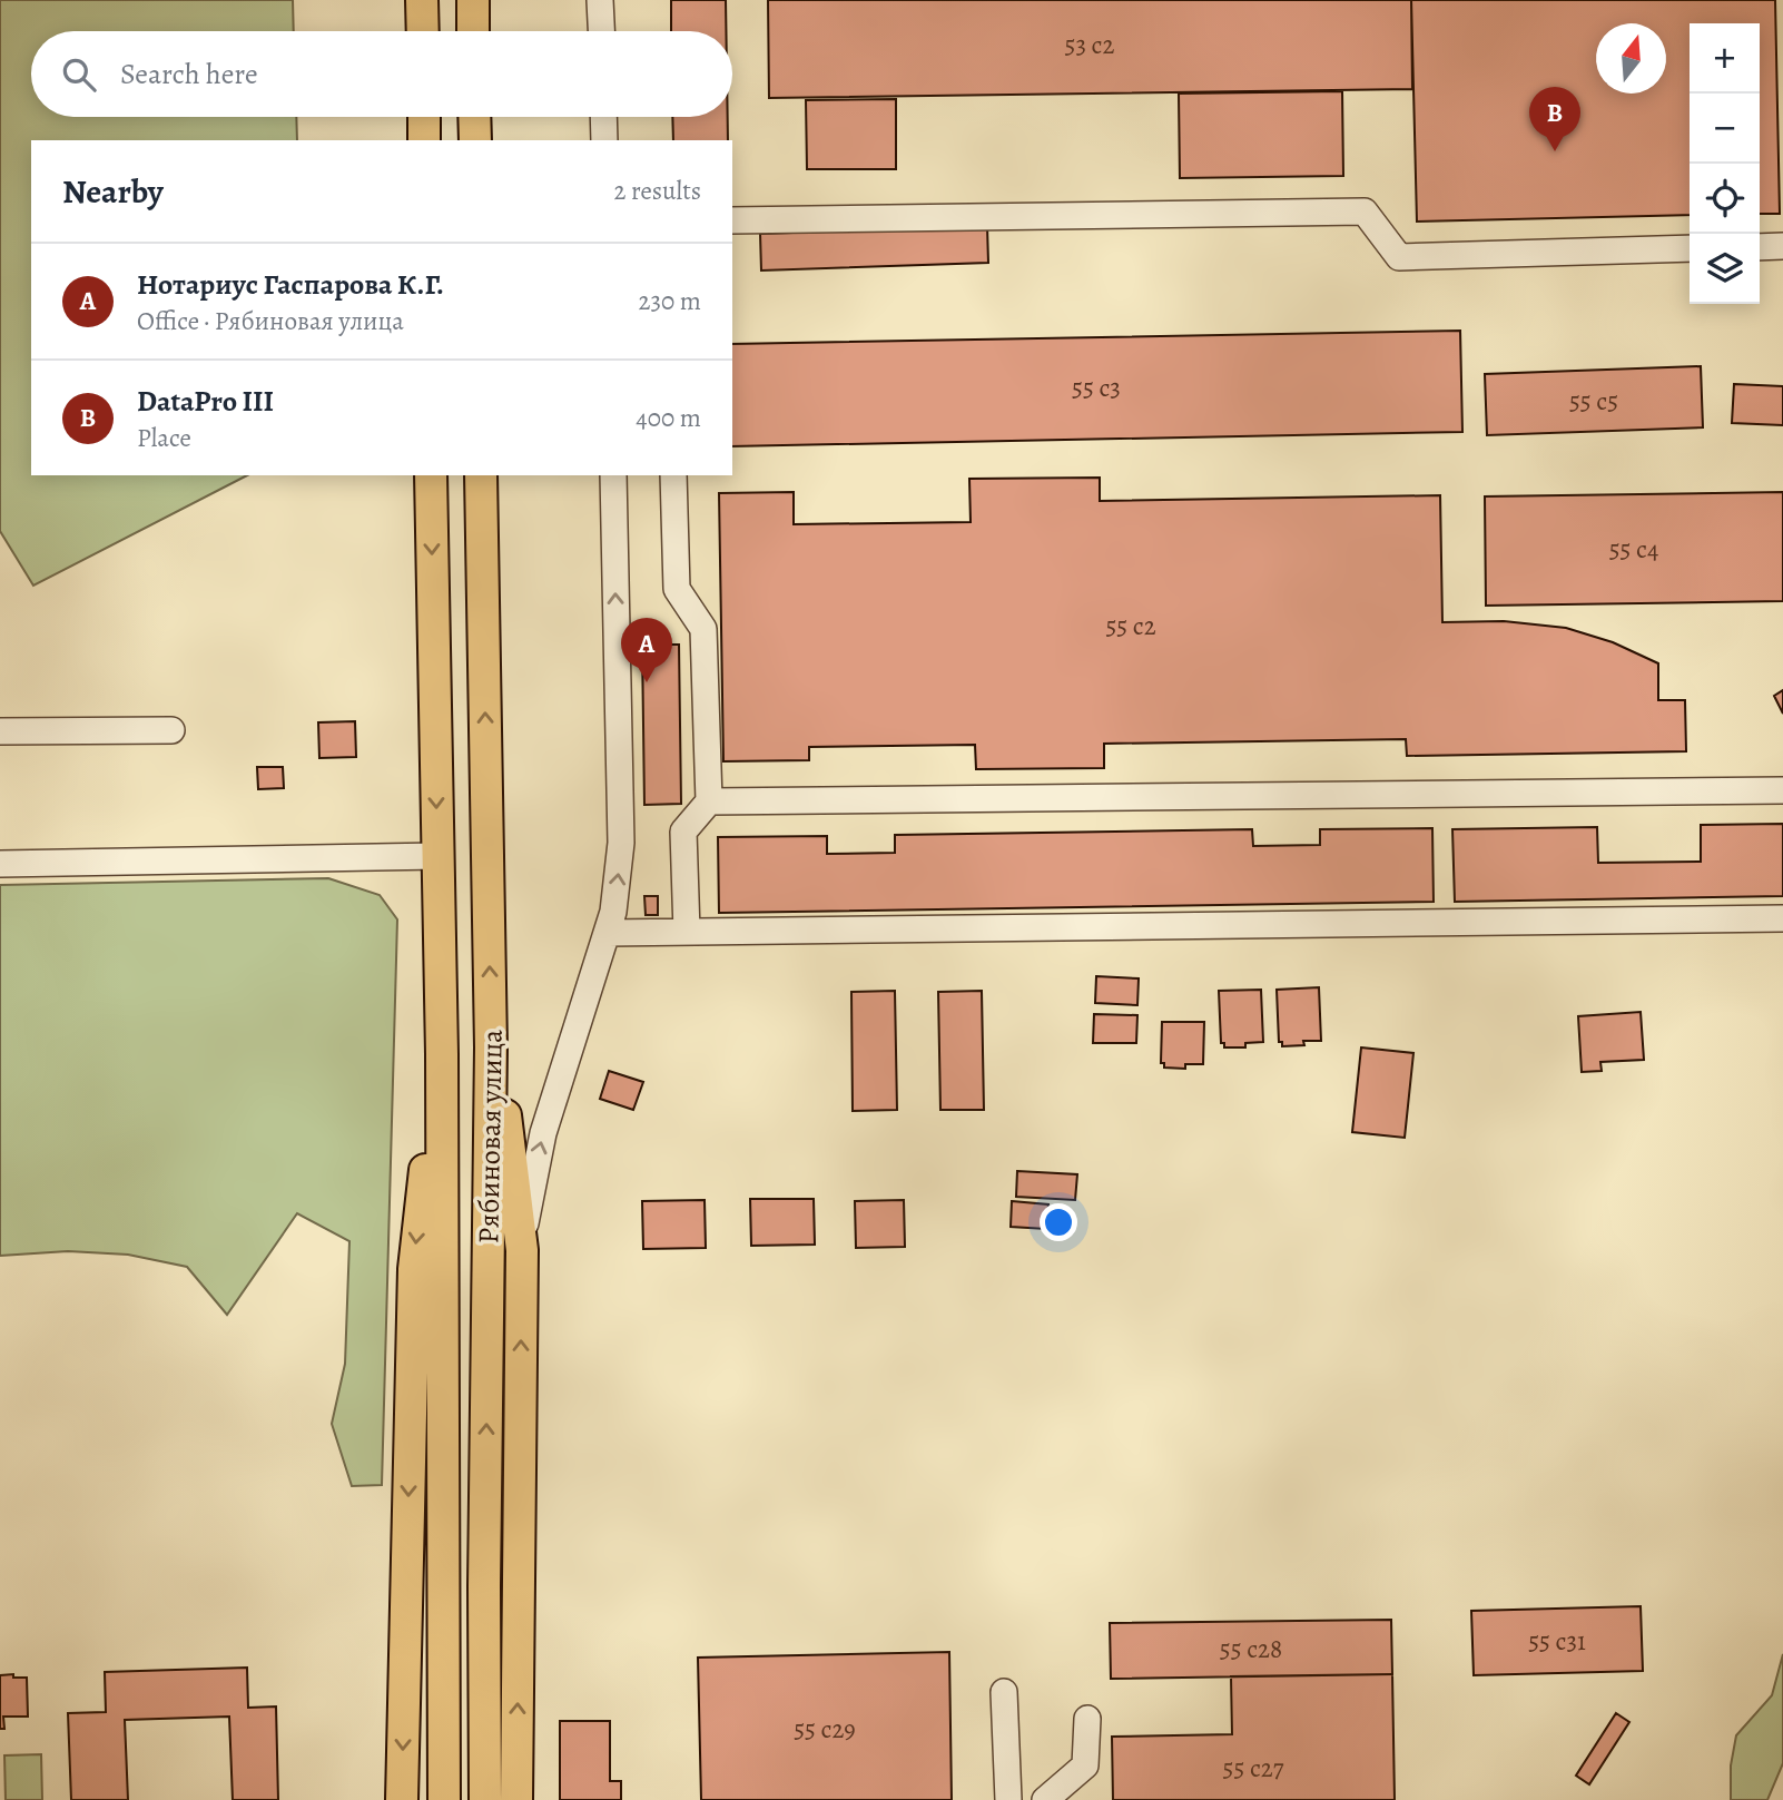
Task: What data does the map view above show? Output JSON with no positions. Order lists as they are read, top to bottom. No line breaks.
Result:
{"streets":{"main road":["Рябиновая улица"]},"house_numbers":["53 с2","55 с3","55 с5","55 с4","55 с2","55 с31","55 с28","55 с29","55 с27"],"north":"top","page":{"map_buttons":["+","−"],"search":"Search here","pins":["B","A"],"heading":["Nearby","2 results"],"list":[{"mark":"A","name":"Нотариус Гаспарова К.Г.","note":"Office · Рябиновая улица","value":"230 m"},{"mark":"B","name":"DataPro III","note":"Place","value":"400 m"}]}}
